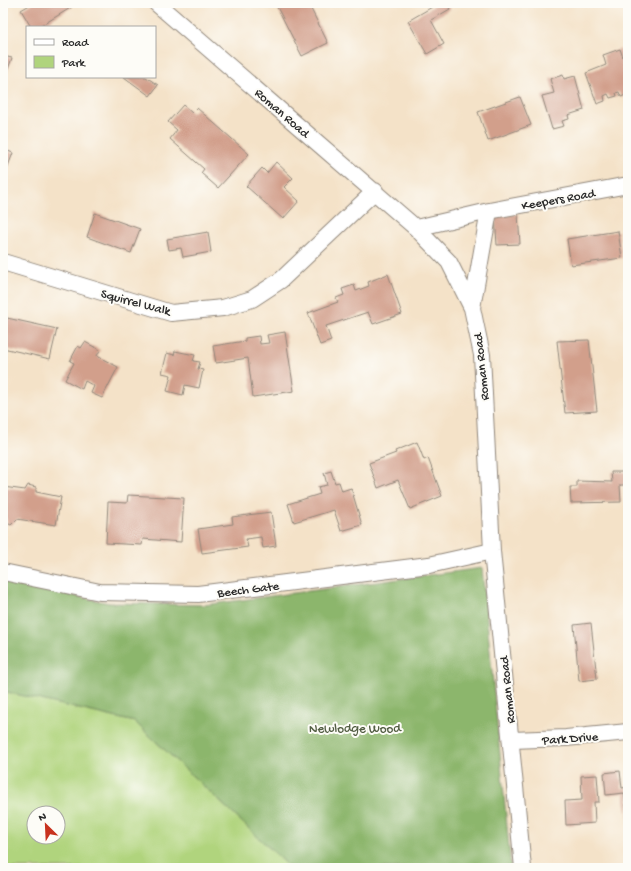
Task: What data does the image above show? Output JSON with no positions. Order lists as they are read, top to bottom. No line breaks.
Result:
{"streets":{"street":["Roman Road","Keepers Road","Squirrel Walk","Beech Gate","Park Drive"]},"crossings":[["Roman Road","Keepers Road"],["Roman Road","Squirrel Walk"],["Roman Road","Beech Gate"],["Roman Road","Park Drive"]],"parks":["Newlodge Wood"],"legend":["Road","Park"],"north":"top left"}
